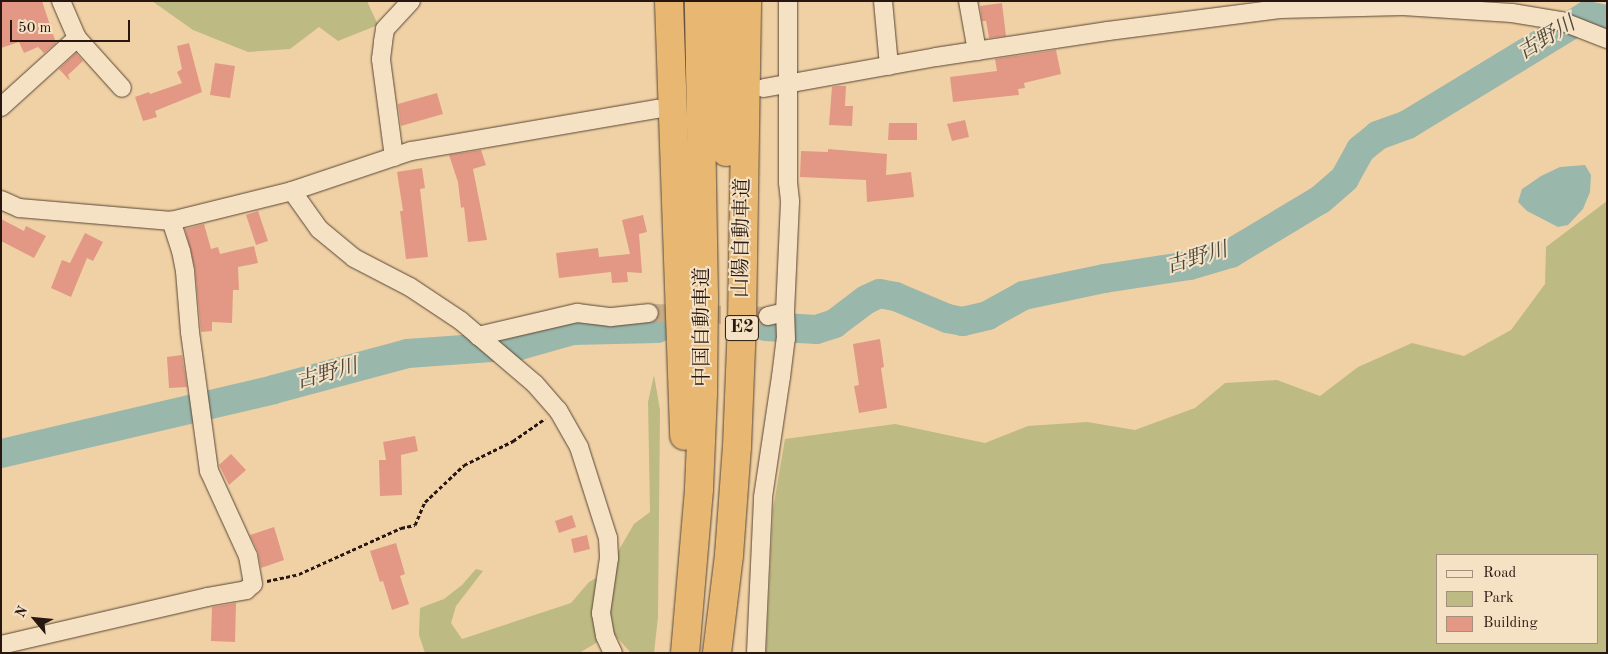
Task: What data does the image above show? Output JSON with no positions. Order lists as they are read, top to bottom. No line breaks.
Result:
{"streets":{"highway":["山陽自動車道","中国自動車道","E2"]},"water":["古野川"],"legend":["Road","Park","Building"],"scale_bar":"50 m","north":"top left"}
